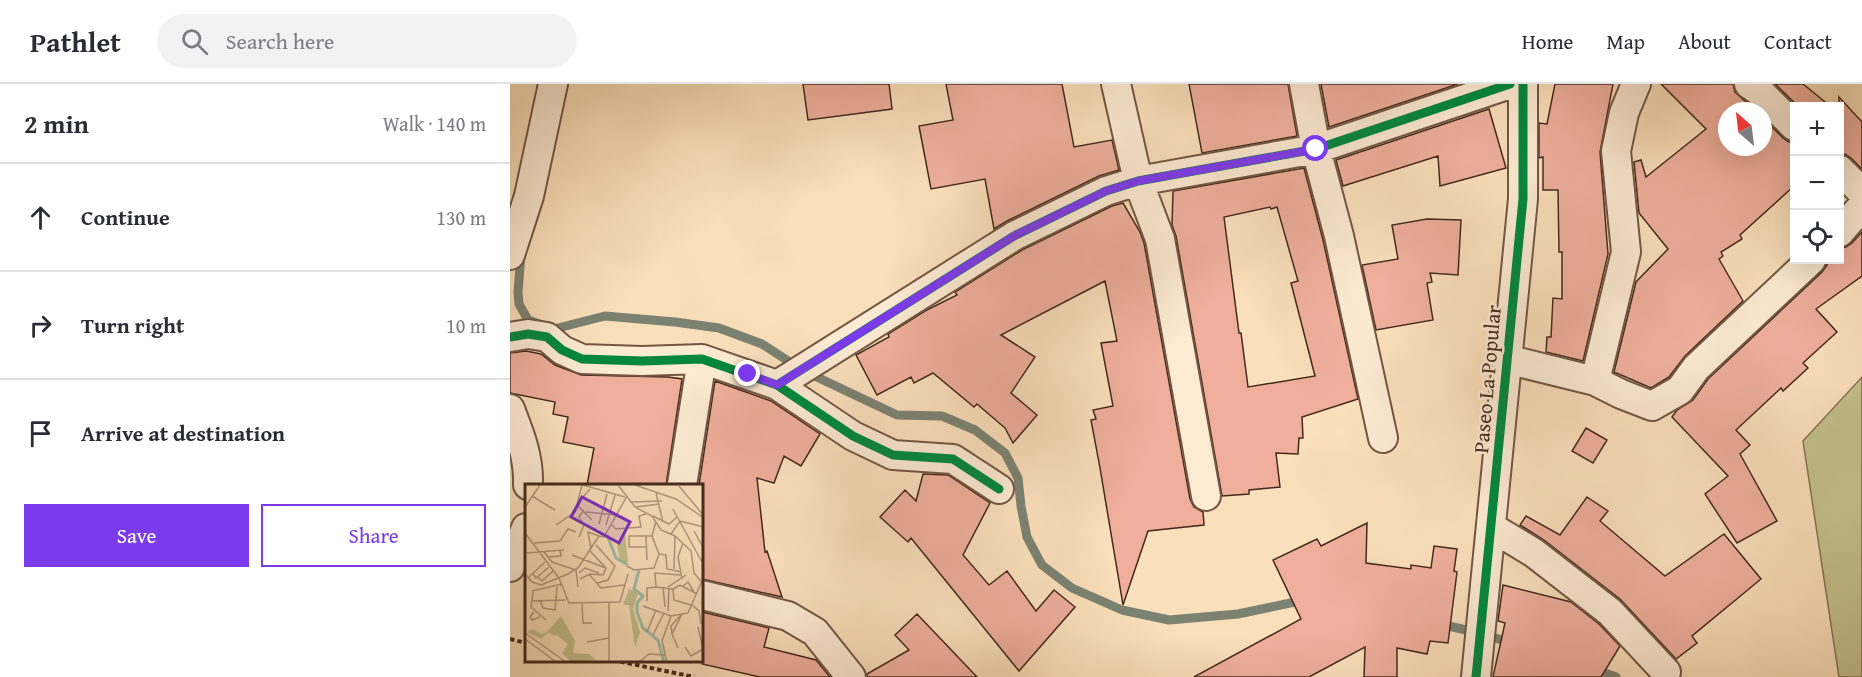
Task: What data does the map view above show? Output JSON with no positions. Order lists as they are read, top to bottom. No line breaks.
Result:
{"streets":{"street":["Paseo La Popular"]},"north":"top left","page":{"header":"Pathlet","search":"Search here","nav":["Home","Map","About","Contact"],"heading":["2 min","Walk · 140 m"],"map_buttons":["+","−"],"list":[["Continue","130 m"],["Turn right","10 m"],"Arrive at destination"],"buttons":["Save","Share"]}}
